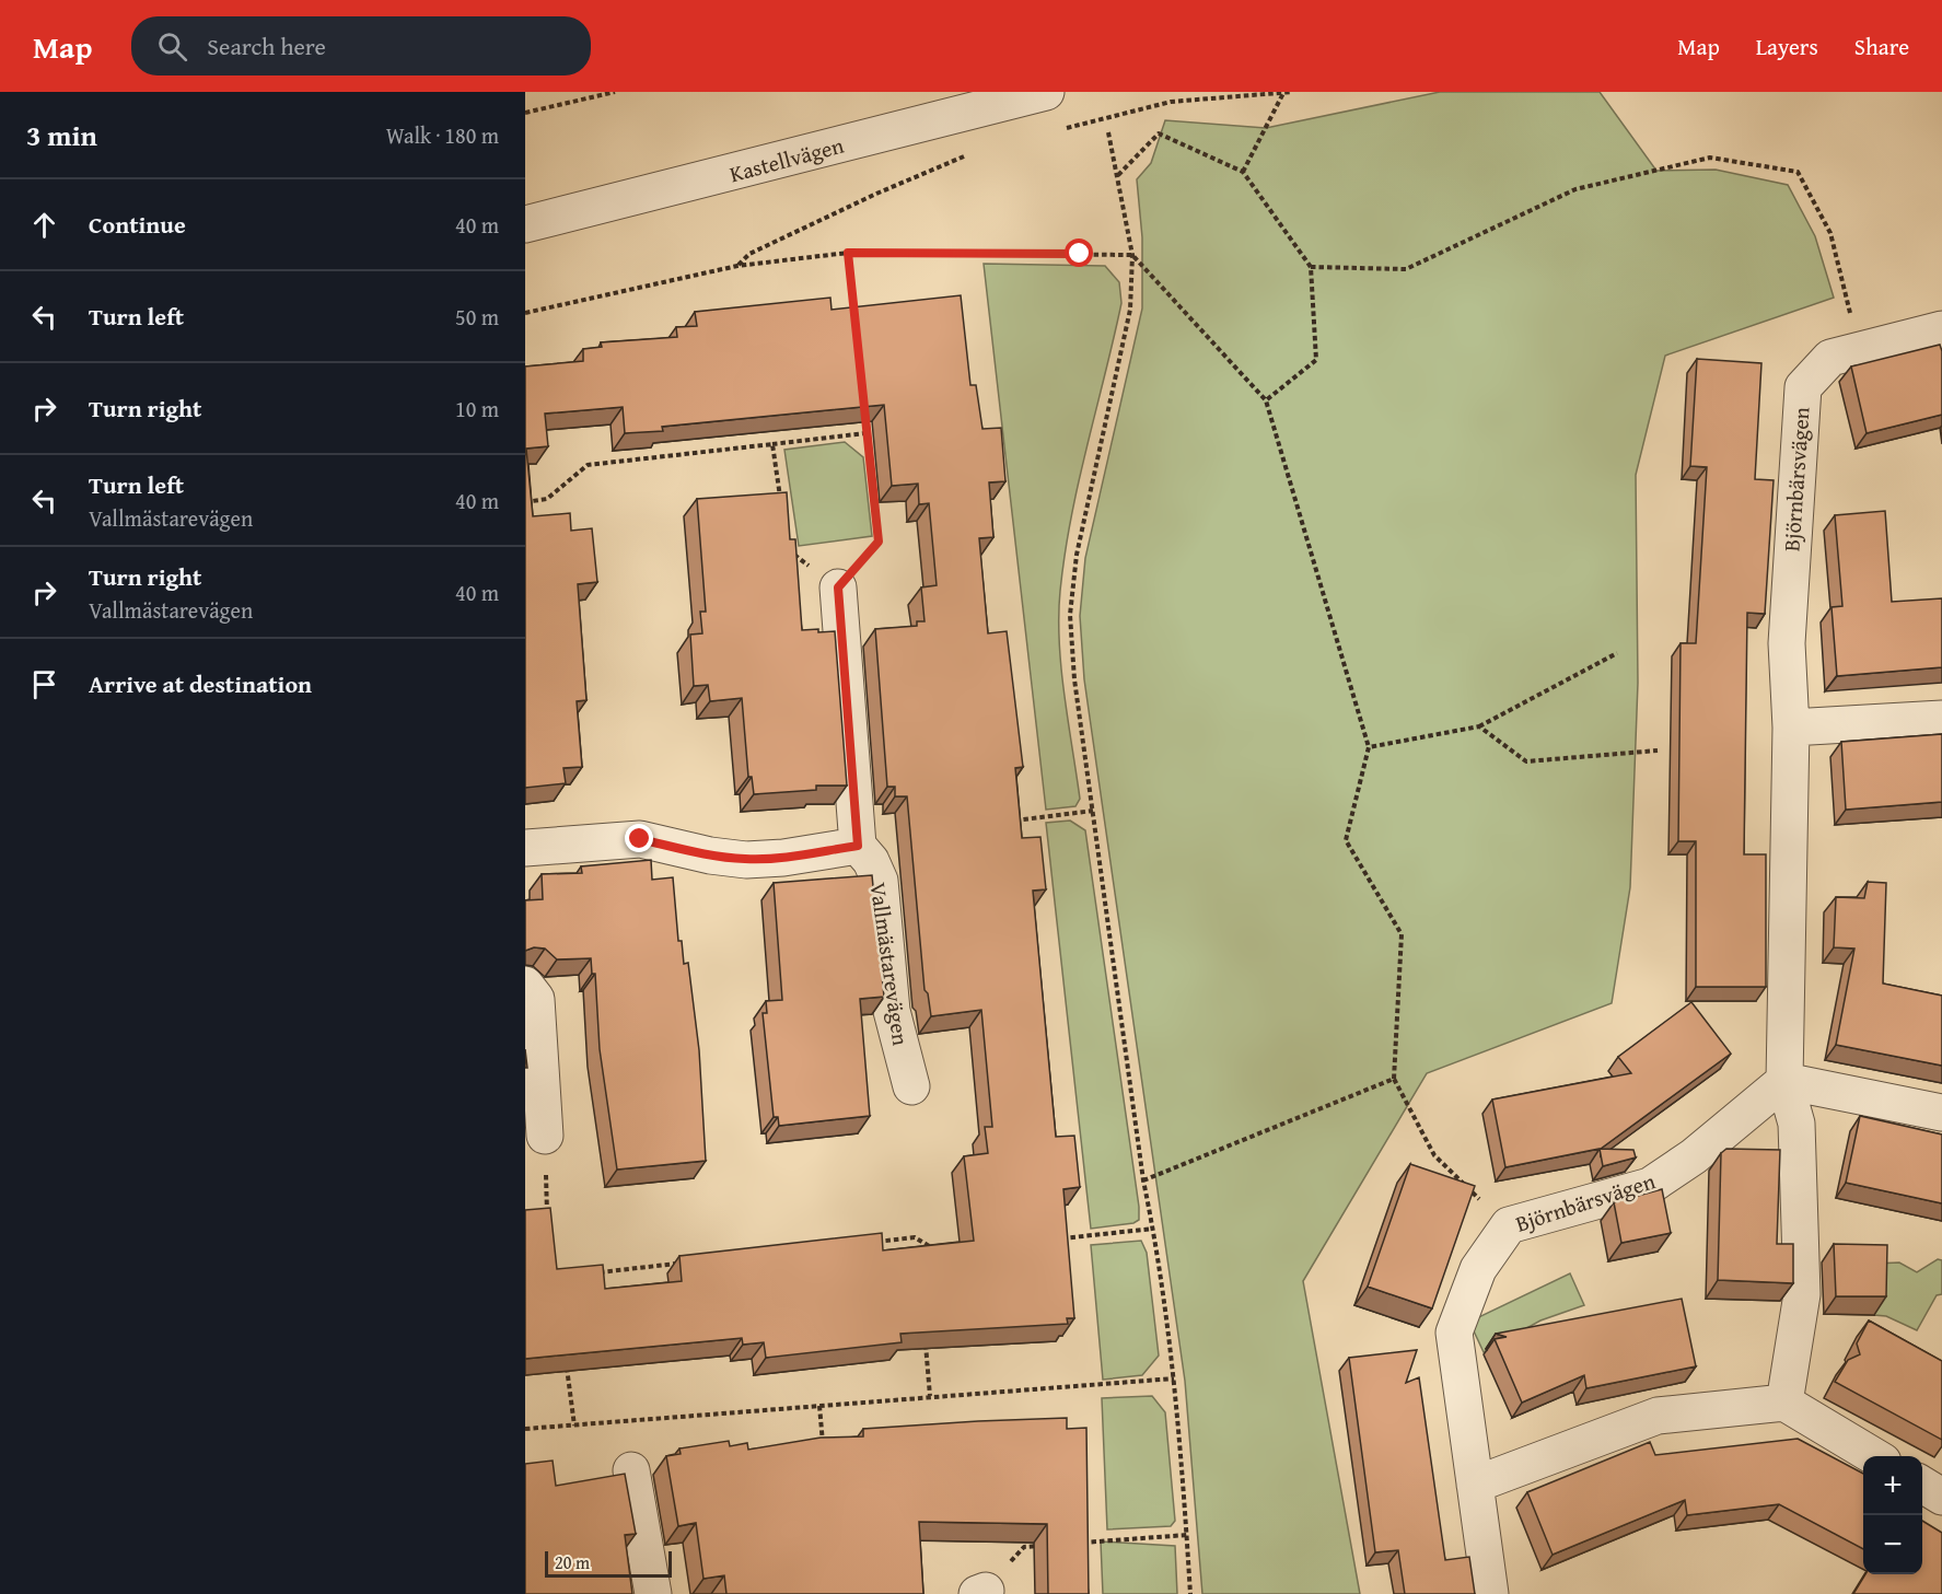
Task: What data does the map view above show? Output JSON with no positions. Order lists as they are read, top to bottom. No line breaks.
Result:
{"streets":{"street":["Kastellvägen","Björnbärsvägen","Vallmästarevägen"]},"scale_bar":"20 m","page":{"header":"Map","search":"Search here","nav":["Map","Layers","Share"],"heading":["3 min","Walk · 180 m"],"list":[["Continue","40 m"],["Turn left","50 m"],["Turn right","10 m"],["Turn left","Vallmästarevägen","40 m"],["Turn right","Vallmästarevägen","40 m"],"Arrive at destination"],"map_buttons":["+","−"],"scale":"20 m"}}
